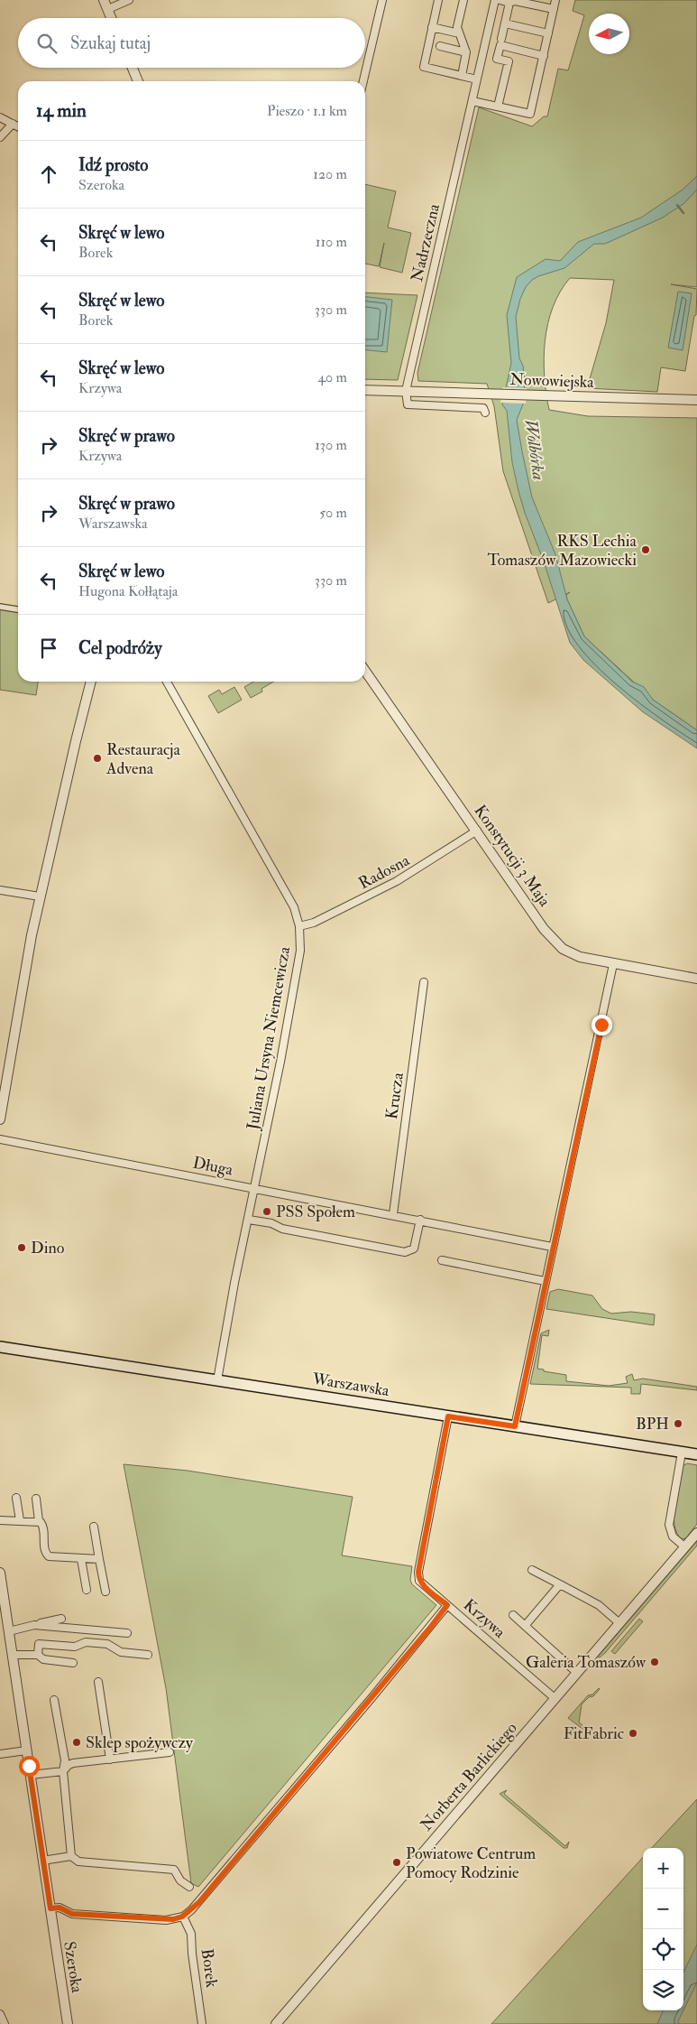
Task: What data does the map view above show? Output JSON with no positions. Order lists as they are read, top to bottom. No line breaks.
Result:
{"streets":{"main road":["Warszawska"],"street":["Nadrzeczna","Nowowiejska","Konstytucji 3 Maja","Radosna","Juliana Ursyna Niemcewicza","Krucza","Długa","Krzywa","Norberta Barlickiego","Szeroka","Borek"]},"crossings":[["Nadrzeczna","Nowowiejska"],["Konstytucji 3 Maja","Radosna"],["Radosna","Juliana Ursyna Niemcewicza"],["Juliana Ursyna Niemcewicza","Długa"],["Juliana Ursyna Niemcewicza","Warszawska"],["Krucza","Długa"],["Warszawska","Krzywa"],["Krzywa","Norberta Barlickiego"]],"water":["Wolbórka"],"places":["RKS Lechia Tomaszów Mazowiecki","Restauracja Advena","PSS Społem","Dino","BPH","Galeria Tomaszów","FitFabric","Sklep spożywczy","Powiatowe Centrum Pomocy Rodzinie"],"north":"left","page":{"search":"Szukaj tutaj","heading":["14 min","Pieszo · 1.1 km"],"list":[["Idź prosto","Szeroka","120 m"],["Skręć w lewo","Borek","110 m"],["Skręć w lewo","Borek","330 m"],["Skręć w lewo","Krzywa","40 m"],["Skręć w prawo","Krzywa","130 m"],["Skręć w prawo","Warszawska","50 m"],["Skręć w lewo","Hugona Kołłątaja","330 m"],"Cel podróży"],"map_buttons":["+","−"]}}
